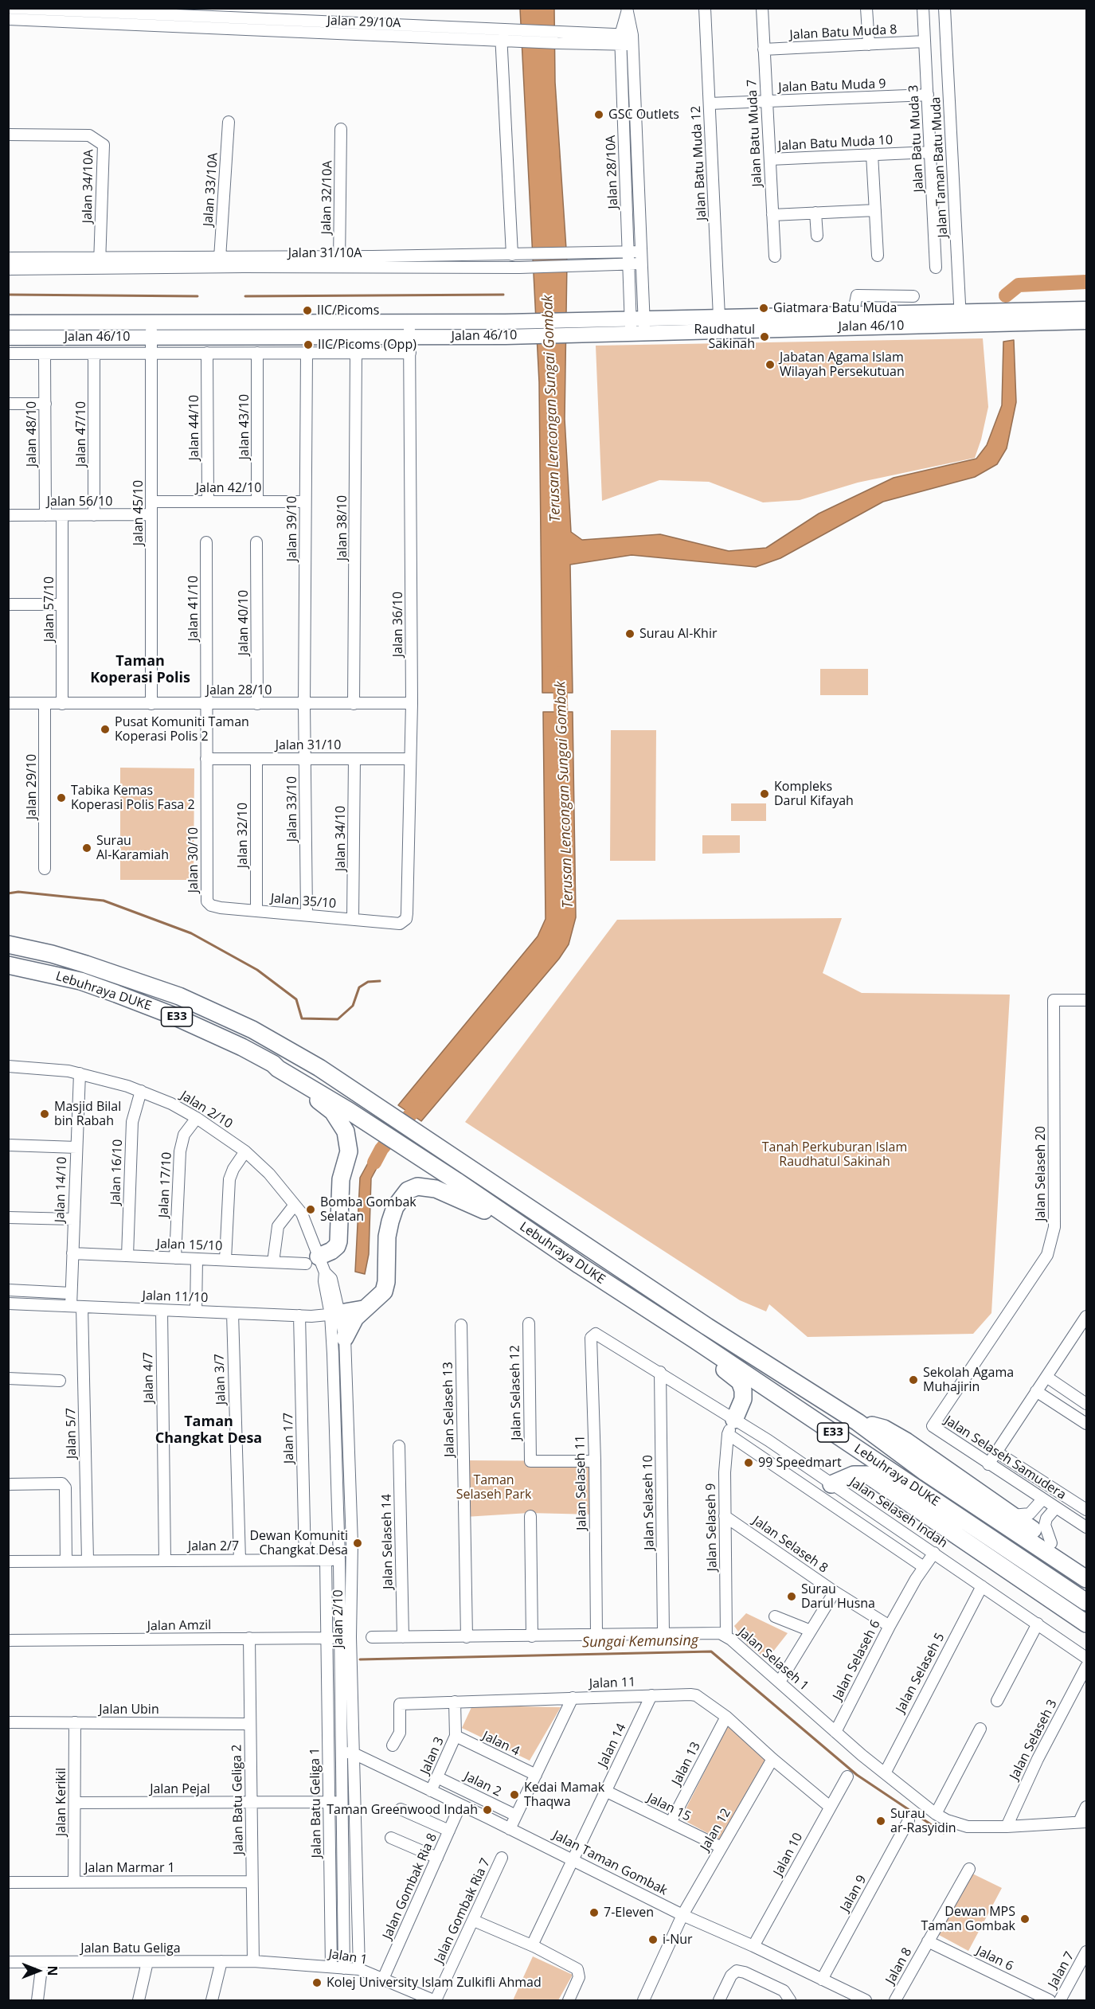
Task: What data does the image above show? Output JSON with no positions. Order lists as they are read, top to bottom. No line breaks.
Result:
{"streets":{"highway":["Lebuhraya DUKE","E33"],"main road":["Jalan 46/10"],"street":["Jalan 29/10A","Jalan Batu Muda 8","Jalan Batu Muda 9","Jalan Batu Muda 7","Jalan Batu Muda 3","Jalan Batu Muda 10","Jalan Batu Muda 12","Jalan Taman Batu Muda","Jalan 28/10A","Jalan 34/10A","Jalan 33/10A","Jalan 32/10A","Jalan 31/10A","Jalan 43/10","Jalan 44/10","Jalan 48/10","Jalan 47/10","Jalan 42/10","Jalan 56/10","Jalan 45/10","Jalan 38/10","Jalan 39/10","Jalan 41/10","Jalan 57/10","Jalan 40/10","Jalan 36/10","Jalan 28/10","Jalan 31/10","Jalan 29/10","Jalan 33/10","Jalan 32/10","Jalan 34/10","Jalan 30/10","Jalan 35/10","Jalan 2/10","Jalan 16/10","Jalan Selaseh 20","Jalan 17/10","Jalan 14/10","Jalan 15/10","Jalan 11/10","Jalan 4/7","Jalan 3/7","Jalan Selaseh 12","Jalan Selaseh 13","Jalan 5/7","Jalan 1/7","Jalan Selaseh Samudera","Jalan Selaseh 11","Jalan Selaseh 10","Jalan Selaseh Indah","Jalan Selaseh 9","Jalan Selaseh 14","Jalan Selaseh 8","Jalan 2/7","Jalan Amzil","Jalan Selaseh 1","Jalan Selaseh 6","Jalan Selaseh 5","Jalan 11","Jalan Ubin","Jalan Selaseh 3","Jalan 4","Jalan 14","Jalan 3","Jalan 13","Jalan 2","Jalan Pejal","Jalan Batu Geliga 2","Jalan Kerikil","Jalan Batu Geliga 1","Jalan 15","Jalan 12","Jalan 10","Jalan Taman Gombak","Jalan Marmar 1","Jalan Gombak Ria 8","Jalan 9","Jalan Gombak Ria 7","Jalan Batu Geliga","Jalan 1","Jalan 6","Jalan 8","Jalan 7"]},"crossings":[["Jalan 29/10A","Jalan 28/10A"],["Jalan Batu Muda 8","Jalan Batu Muda 7"],["Jalan Batu Muda 8","Jalan Batu Muda 3"],["Jalan Batu Muda 9","Jalan Batu Muda 7"],["Jalan Batu Muda 9","Jalan Batu Muda 3"],["Jalan Batu Muda 9","Jalan Batu Muda 12"],["Jalan Batu Muda 9","Jalan Taman Batu Muda"],["Jalan Batu Muda 7","Jalan Batu Muda 10"],["Jalan Batu Muda 3","Jalan Batu Muda 10"],["Jalan Batu Muda 12","Jalan 46/10"],["Jalan Taman Batu Muda","Jalan 46/10"],["Jalan 28/10A","Jalan 31/10A"],["Jalan 28/10A","Jalan 46/10"],["Jalan 34/10A","Jalan 31/10A"],["Jalan 33/10A","Jalan 31/10A"],["Jalan 32/10A","Jalan 31/10A"],["Jalan 46/10","Jalan 43/10"],["Jalan 46/10","Jalan 44/10"],["Jalan 46/10","Jalan 48/10"],["Jalan 46/10","Jalan 47/10"],["Jalan 46/10","Jalan 45/10"],["Jalan 46/10","Jalan 38/10"],["Jalan 46/10","Jalan 39/10"],["Jalan 46/10","Jalan 36/10"],["Jalan 43/10","Jalan 42/10"],["Jalan 44/10","Jalan 42/10"],["Jalan 48/10","Jalan 56/10"],["Jalan 47/10","Jalan 56/10"],["Jalan 42/10","Jalan 45/10"],["Jalan 42/10","Jalan 39/10"],["Jalan 56/10","Jalan 45/10"],["Jalan 56/10","Jalan 57/10"],["Jalan 45/10","Jalan 28/10"],["Jalan 38/10","Jalan 28/10"],["Jalan 39/10","Jalan 28/10"],["Jalan 39/10","Jalan 33/10"],["Jalan 41/10","Jalan 28/10"],["Jalan 41/10","Jalan 30/10"],["Jalan 57/10","Jalan 28/10"],["Jalan 40/10","Jalan 28/10"],["Jalan 36/10","Jalan 28/10"],["Jalan 36/10","Jalan 31/10"],["Jalan 36/10","Jalan 35/10"],["Jalan 28/10","Jalan 29/10"],["Jalan 28/10","Jalan 33/10"],["Jalan 28/10","Jalan 30/10"],["Jalan 31/10","Jalan 33/10"],["Jalan 31/10","Jalan 32/10"],["Jalan 31/10","Jalan 34/10"],["Jalan 31/10","Jalan 30/10"],["Jalan 33/10","Jalan 35/10"],["Jalan 32/10","Jalan 35/10"],["Jalan 34/10","Jalan 35/10"],["Jalan 30/10","Jalan 35/10"],["Jalan 2/10","Jalan 16/10"],["Jalan 2/10","Jalan 17/10"],["Jalan 2/10","Jalan 14/10"],["Jalan 2/10","Jalan 15/10"],["Jalan 2/10","Jalan 11/10"],["Jalan 2/10","Jalan 2/7"],["Jalan 2/10","Jalan Amzil"],["Jalan 2/10","Jalan Pejal"],["Jalan 2/10","Jalan Taman Gombak"],["Jalan 2/10","Jalan 1"],["Jalan 16/10","Jalan 15/10"],["Jalan Selaseh 20","Jalan Selaseh Samudera"],["Jalan 17/10","Jalan 15/10"],["Jalan 14/10","Jalan 15/10"],["Jalan 14/10","Jalan 11/10"],["Jalan 14/10","Jalan 5/7"],["Jalan 11/10","Jalan 4/7"],["Jalan 11/10","Jalan 3/7"],["Jalan 11/10","Jalan 5/7"],["Jalan 11/10","Jalan 1/7"],["Jalan 4/7","Jalan 2/7"],["Jalan 3/7","Jalan 2/7"],["Jalan Selaseh 12","Jalan Selaseh 11"],["Jalan Selaseh 13","Jalan Selaseh 1"],["Jalan 5/7","Jalan 2/7"],["Jalan 1/7","Jalan 2/7"],["Jalan Selaseh 11","Jalan Selaseh Indah"],["Jalan Selaseh 11","Jalan Selaseh 1"],["Jalan Selaseh 10","Jalan Selaseh Indah"],["Jalan Selaseh 10","Jalan Selaseh 1"],["Jalan Selaseh Indah","Jalan Selaseh 9"],["Jalan Selaseh Indah","Jalan Selaseh 6"],["Jalan Selaseh Indah","Jalan Selaseh 5"],["Jalan Selaseh 9","Jalan Selaseh 8"],["Jalan Selaseh 9","Jalan Selaseh 1"],["Jalan Selaseh 14","Jalan Selaseh 1"],["Jalan Selaseh 8","Jalan Selaseh 6"],["Jalan 2/7","Jalan Batu Geliga 1"],["Jalan Amzil","Jalan Batu Geliga 2"],["Jalan Amzil","Jalan Batu Geliga 1"],["Jalan Selaseh 1","Jalan Selaseh 6"],["Jalan Selaseh 1","Jalan Selaseh 5"],["Jalan Selaseh 1","Jalan Selaseh 3"],["Jalan 11","Jalan 14"],["Jalan 11","Jalan 3"],["Jalan 11","Jalan 13"],["Jalan 11","Jalan 12"],["Jalan 11","Jalan 10"],["Jalan Ubin","Jalan Batu Geliga 2"],["Jalan Ubin","Jalan Kerikil"],["Jalan 4","Jalan 3"],["Jalan 14","Jalan 15"],["Jalan 14","Jalan Taman Gombak"],["Jalan 3","Jalan 2"],["Jalan 3","Jalan Taman Gombak"],["Jalan 13","Jalan 15"],["Jalan Pejal","Jalan Batu Geliga 2"],["Jalan Pejal","Jalan Kerikil"],["Jalan Pejal","Jalan Batu Geliga 1"],["Jalan Batu Geliga 2","Jalan Marmar 1"],["Jalan Batu Geliga 2","Jalan Batu Geliga"],["Jalan Batu Geliga 2","Jalan 1"],["Jalan Kerikil","Jalan Marmar 1"],["Jalan Batu Geliga 1","Jalan 1"],["Jalan 15","Jalan 12"],["Jalan 12","Jalan Taman Gombak"],["Jalan 10","Jalan Taman Gombak"],["Jalan Taman Gombak","Jalan Gombak Ria 8"],["Jalan Taman Gombak","Jalan 9"],["Jalan Gombak Ria 8","Jalan 1"],["Jalan Gombak Ria 7","Jalan 1"],["Jalan Batu Geliga","Jalan 1"],["Jalan 6","Jalan 8"]],"districts":["Taman Koperasi Polis","Taman Changkat Desa"],"water":["Terusan Lencongan Sungai Gombak","Sungai Kemunsing"],"parks":["Tanah Perkuburan Islam Raudhatul Sakinah","Taman Selaseh Park"],"places":["GSC Outlets","Giatmara Batu Muda","IIC/Picoms","Raudhatul Sakinah","IIC/Picoms (Opp)","Jabatan Agama Islam Wilayah Persekutuan","Surau Al-Khir","Pusat Komuniti Taman Koperasi Polis 2","Kompleks Darul Kifayah","Tabika Kemas Koperasi Polis Fasa 2","Surau Al-Karamiah","Masjid Bilal bin Rabah","Bomba Gombak Selatan","Sekolah Agama Muhajirin","99 Speedmart","Dewan Komuniti Changkat Desa","Surau Darul Husna","Kedai Mamak Thaqwa","Taman Greenwood Indah","Surau ar-Rasyidin","7-Eleven","Dewan MPS Taman Gombak","i-Nur","Kolej University Islam Zulkifli Ahmad"],"north":"right"}
